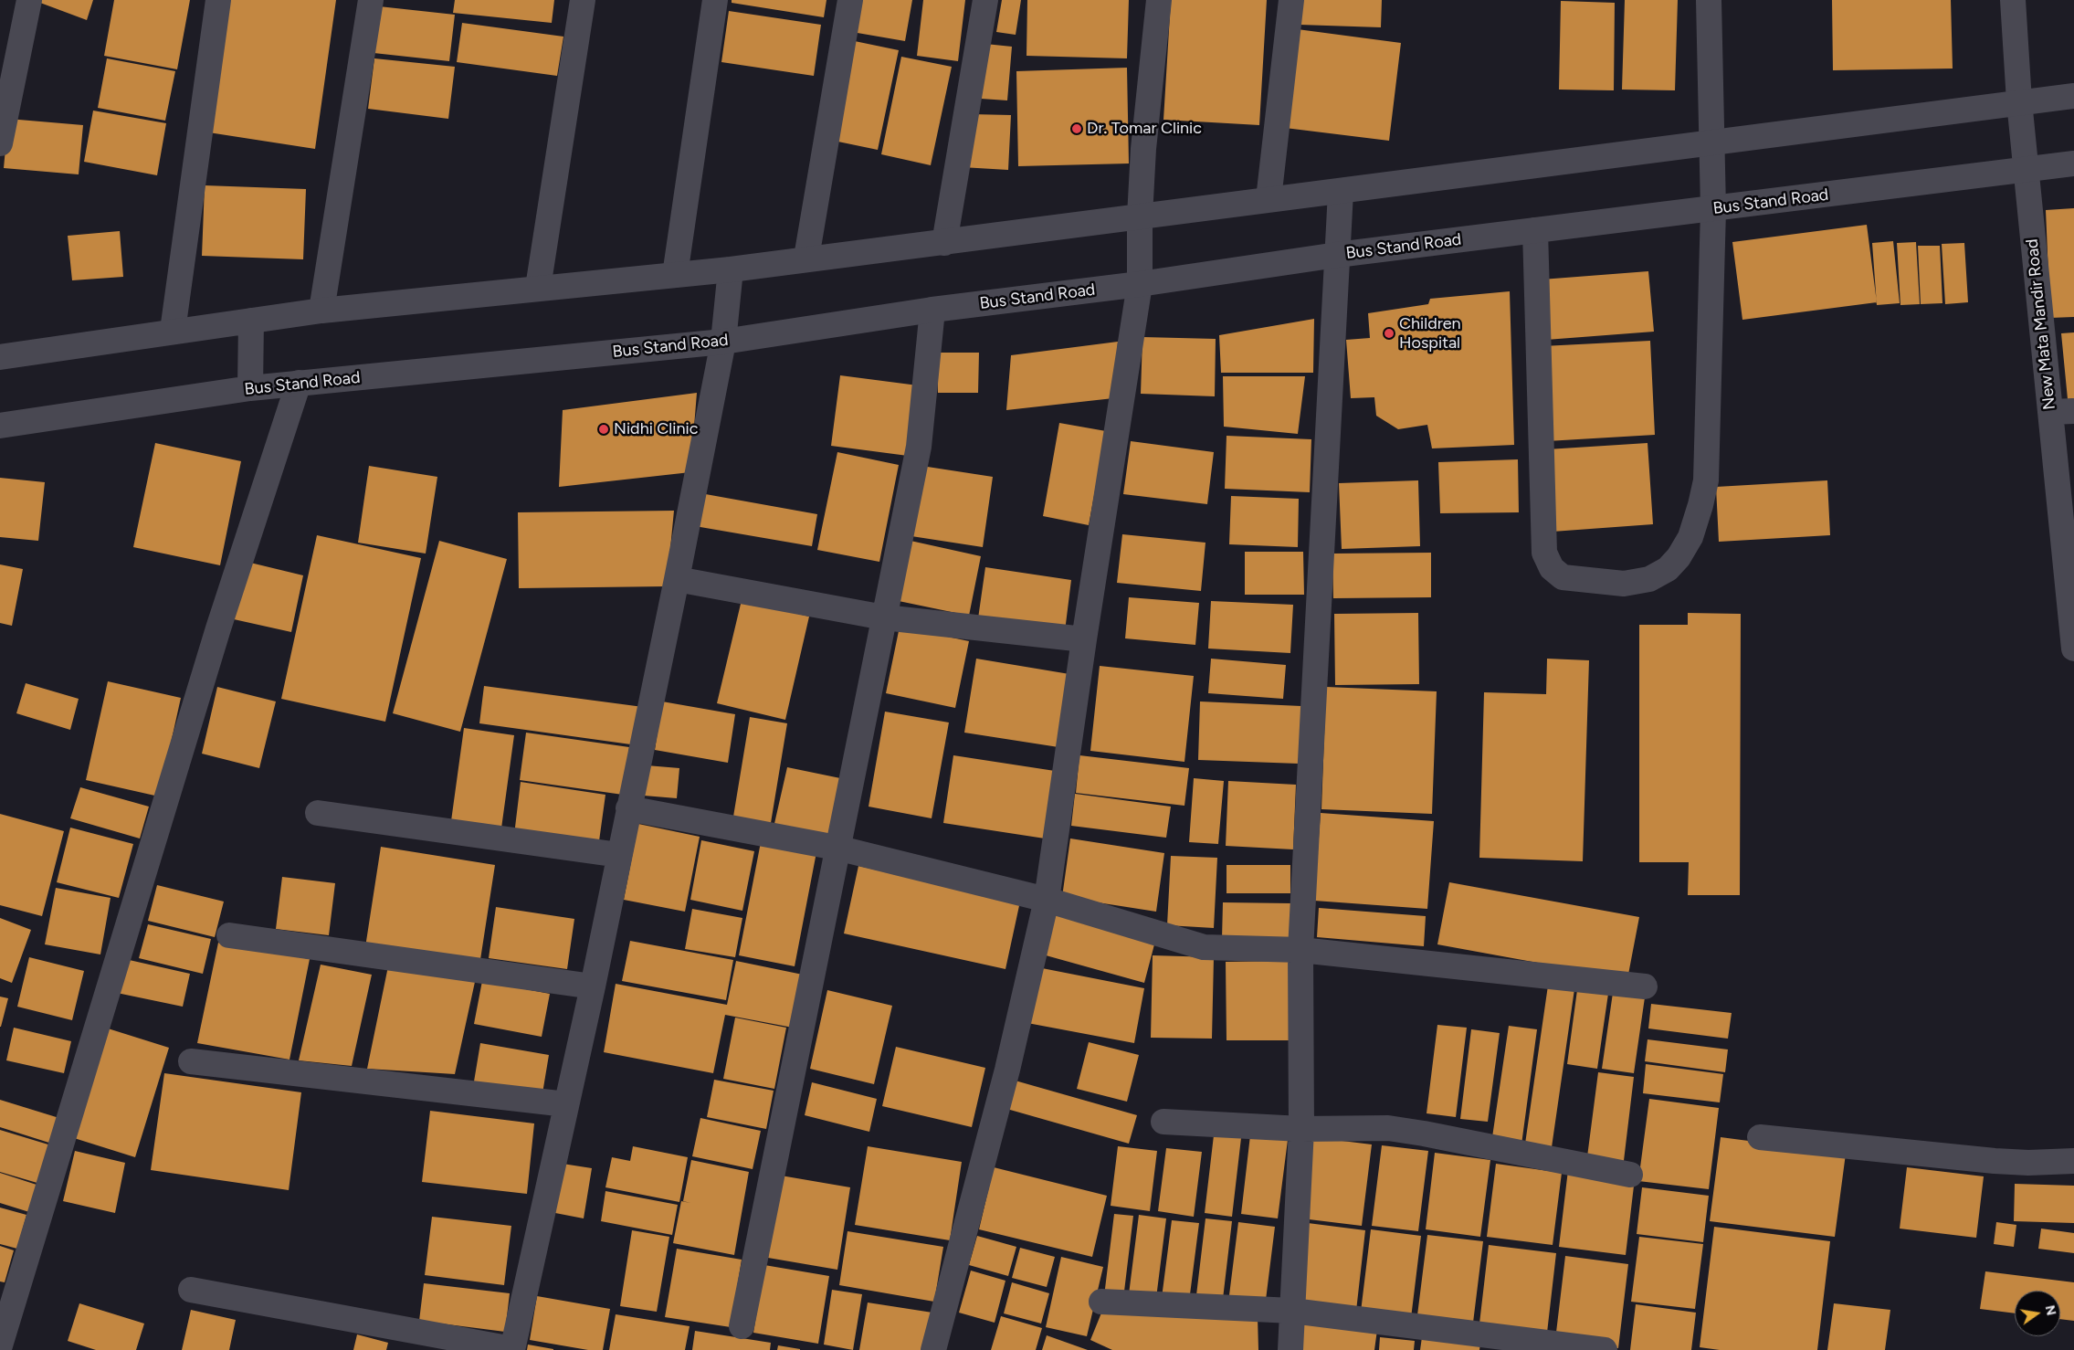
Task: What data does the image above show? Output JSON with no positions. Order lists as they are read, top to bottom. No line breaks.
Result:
{"streets":{"street":["Bus Stand Road","New Mata Mandir Road"]},"crossings":[["Bus Stand Road","New Mata Mandir Road"]],"places":["Dr. Tomar Clinic","Children Hospital","Nidhi Clinic"],"north":"right"}
